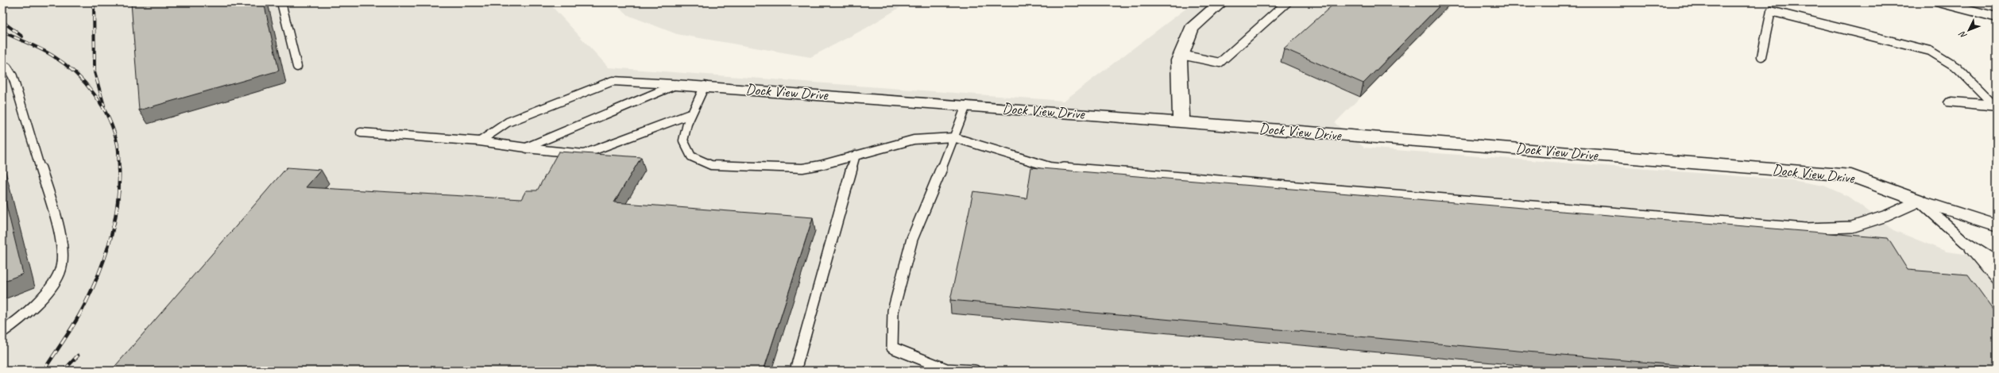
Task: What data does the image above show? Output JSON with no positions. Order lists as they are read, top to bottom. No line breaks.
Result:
{"streets":{"street":["Dock View Drive"]},"north":"bottom left"}
